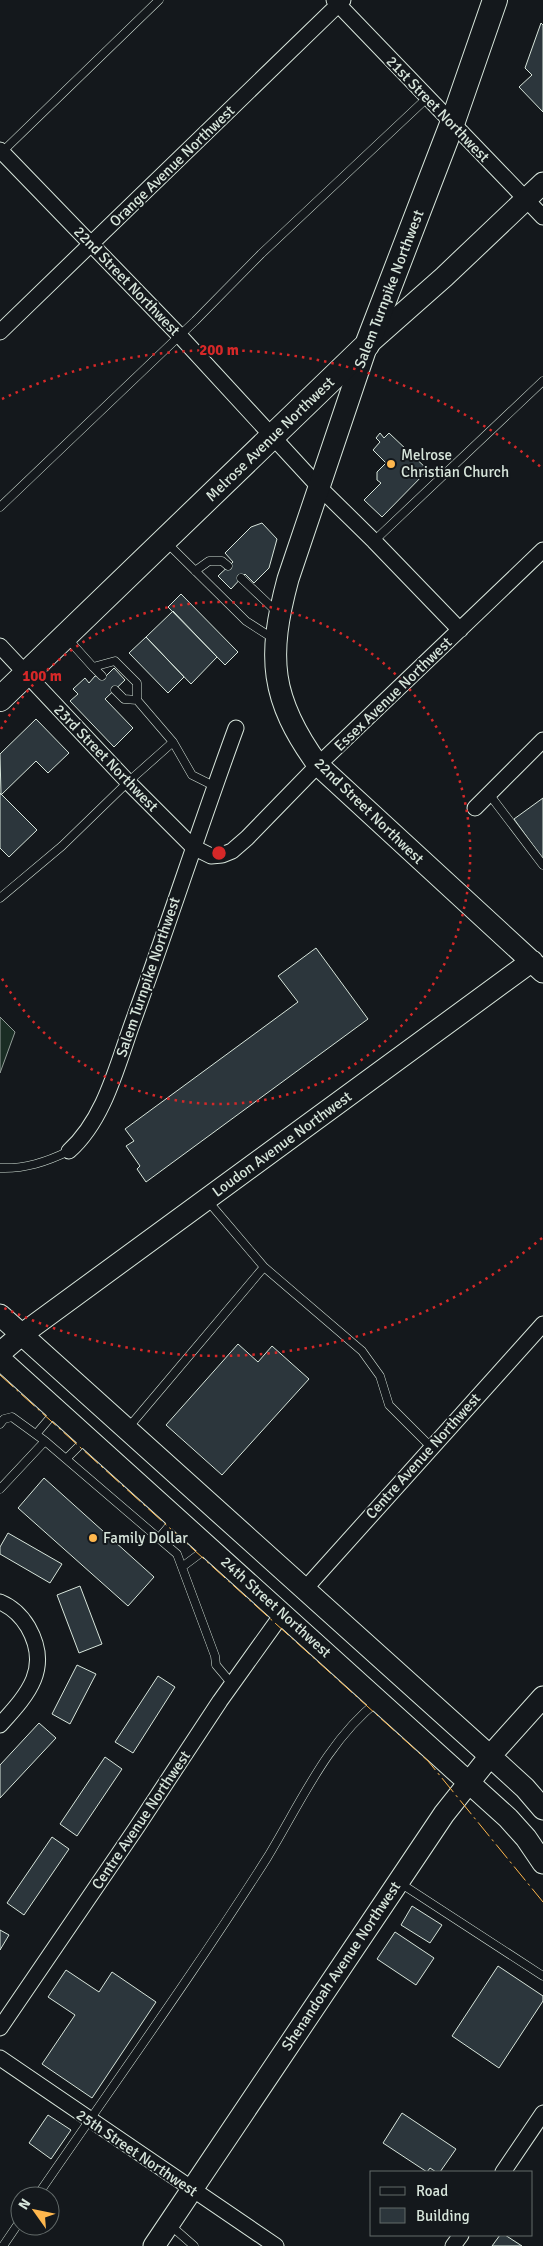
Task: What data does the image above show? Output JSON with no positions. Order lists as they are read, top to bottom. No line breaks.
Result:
{"streets":{"main road":["22nd Street Northwest","Salem Turnpike Northwest","Melrose Avenue Northwest","Loudon Avenue Northwest","24th Street Northwest","Shenandoah Avenue Northwest"],"street":["21st Street Northwest","Orange Avenue Northwest","Essex Avenue Northwest","23rd Street Northwest","Centre Avenue Northwest","25th Street Northwest"]},"crossings":[["21st Street Northwest","Orange Avenue Northwest"],["21st Street Northwest","Salem Turnpike Northwest"],["21st Street Northwest","Melrose Avenue Northwest"],["Orange Avenue Northwest","22nd Street Northwest"],["22nd Street Northwest","Salem Turnpike Northwest"],["22nd Street Northwest","Melrose Avenue Northwest"],["22nd Street Northwest","Essex Avenue Northwest"],["22nd Street Northwest","Loudon Avenue Northwest"],["Salem Turnpike Northwest","Melrose Avenue Northwest"],["Salem Turnpike Northwest","Essex Avenue Northwest"],["Salem Turnpike Northwest","23rd Street Northwest"],["Melrose Avenue Northwest","23rd Street Northwest"],["Essex Avenue Northwest","23rd Street Northwest"],["Centre Avenue Northwest","24th Street Northwest"],["24th Street Northwest","Shenandoah Avenue Northwest"],["Shenandoah Avenue Northwest","25th Street Northwest"]],"places":["Melrose Christian Church","Family Dollar"],"legend":["Road","Building"],"north":"top left","rings":["200 m","100 m"]}
